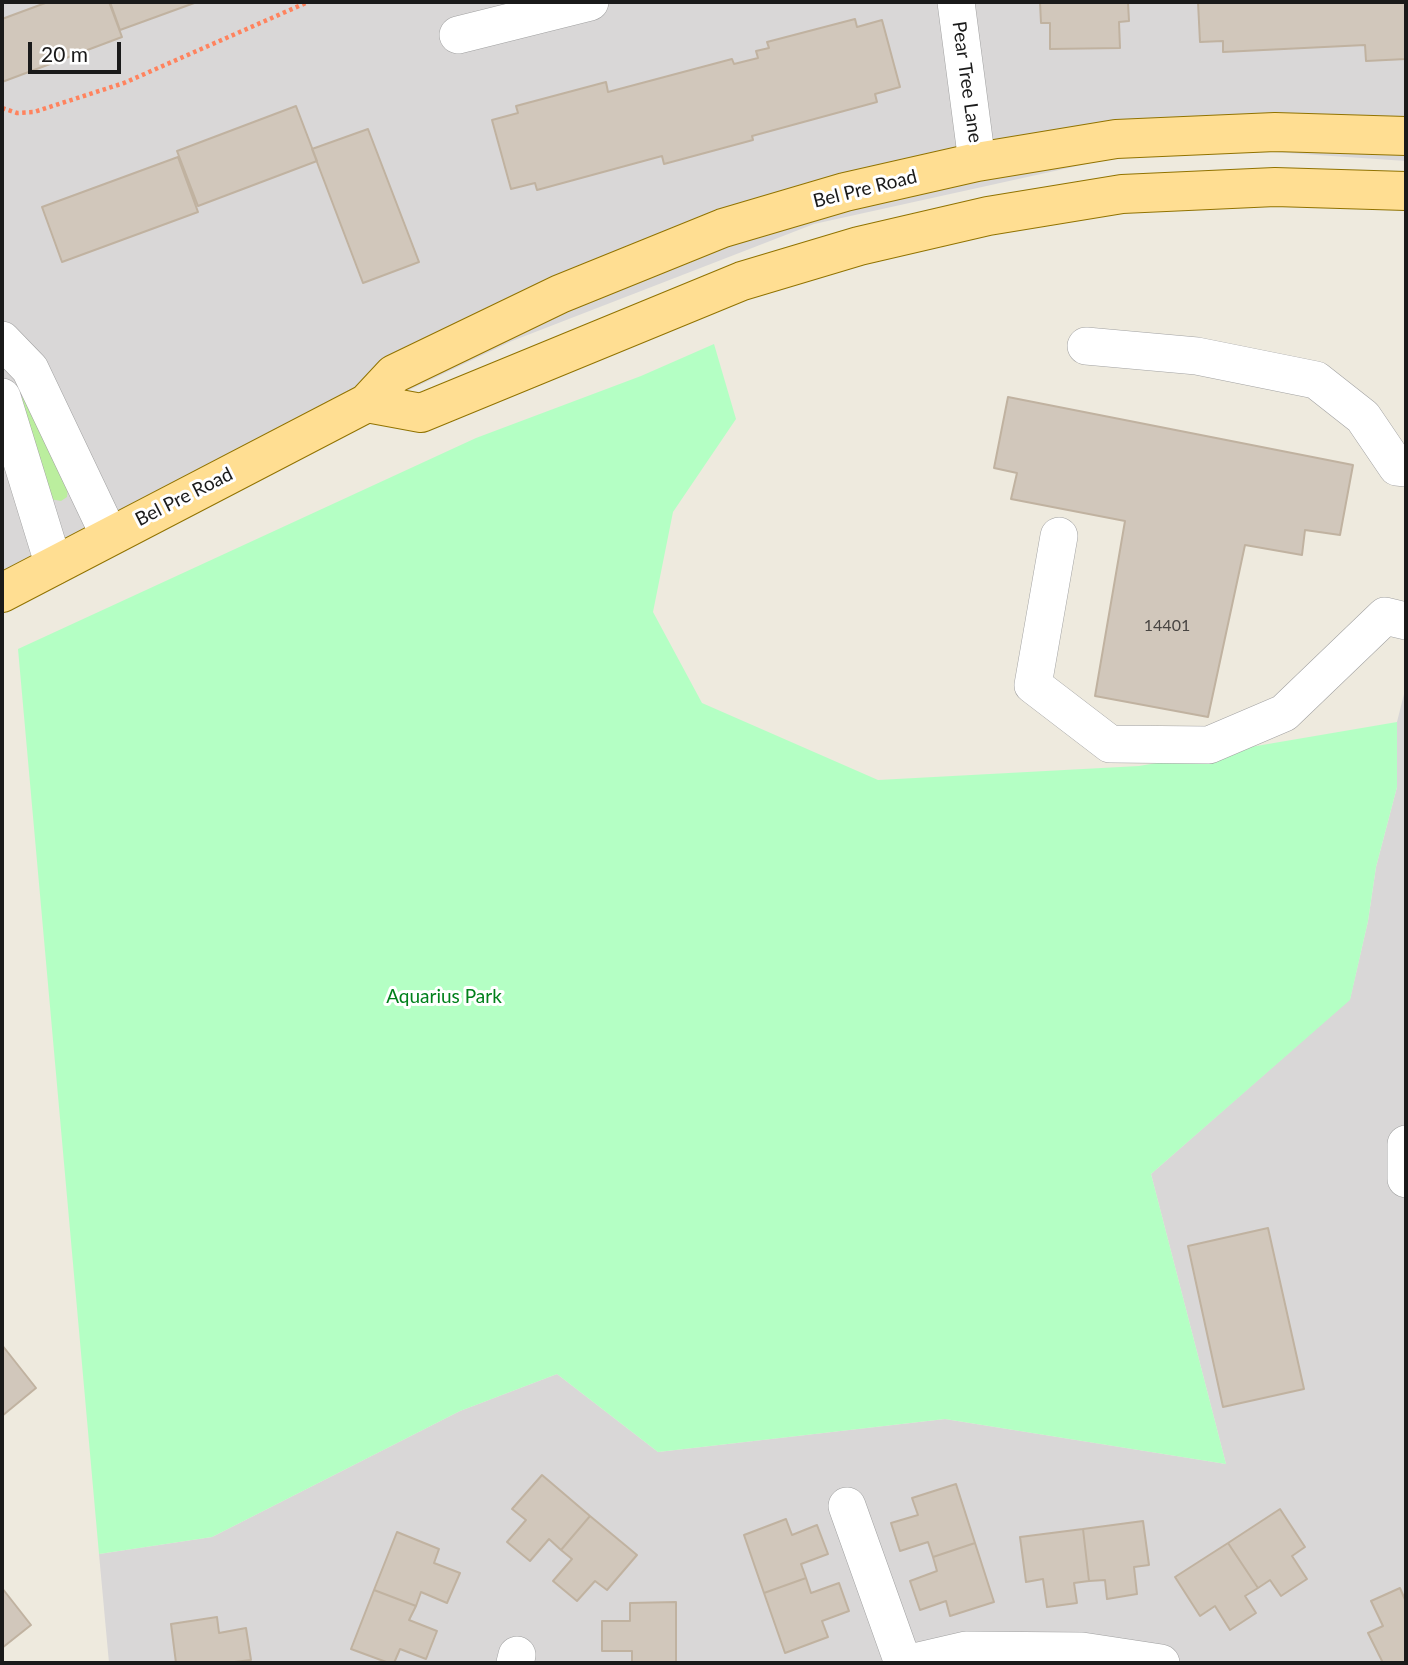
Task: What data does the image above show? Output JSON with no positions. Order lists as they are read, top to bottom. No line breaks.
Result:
{"streets":{"main road":["Bel Pre Road"],"street":["Pear Tree Lane"]},"crossings":[["Pear Tree Lane","Bel Pre Road"]],"parks":["Aquarius Park"],"house_numbers":["14401"],"scale_bar":"20 m"}
